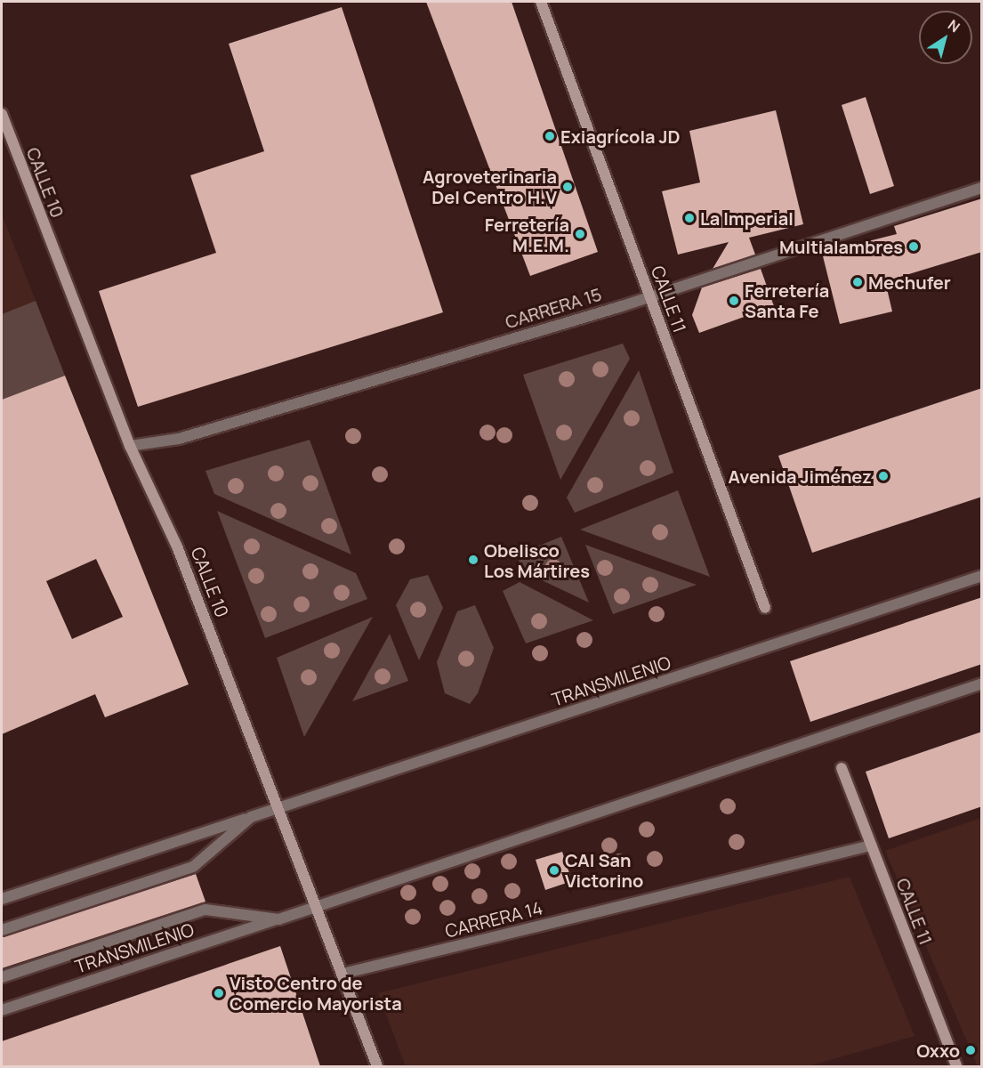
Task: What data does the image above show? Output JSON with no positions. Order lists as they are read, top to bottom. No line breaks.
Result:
{"streets":{"street":["CALLE 10","CALLE 11","CARRERA 15","TRANSMILENIO","CARRERA 14"]},"crossings":[["CALLE 10","CARRERA 15"],["CALLE 10","TRANSMILENIO"],["CALLE 10","CARRERA 14"],["CALLE 11","CARRERA 15"],["CALLE 11","CARRERA 14"]],"places":["Exiagrícola JD","Agroveterinaria Del Centro H.V","La Imperial","Ferretería M.E.M.","Multialambres","Mechufer","Ferretería Santa Fe","Avenida Jiménez","Obelisco Los Mártires","CAI San Victorino","Visto Centro de Comercio Mayorista","Oxxo"],"north":"top right"}
